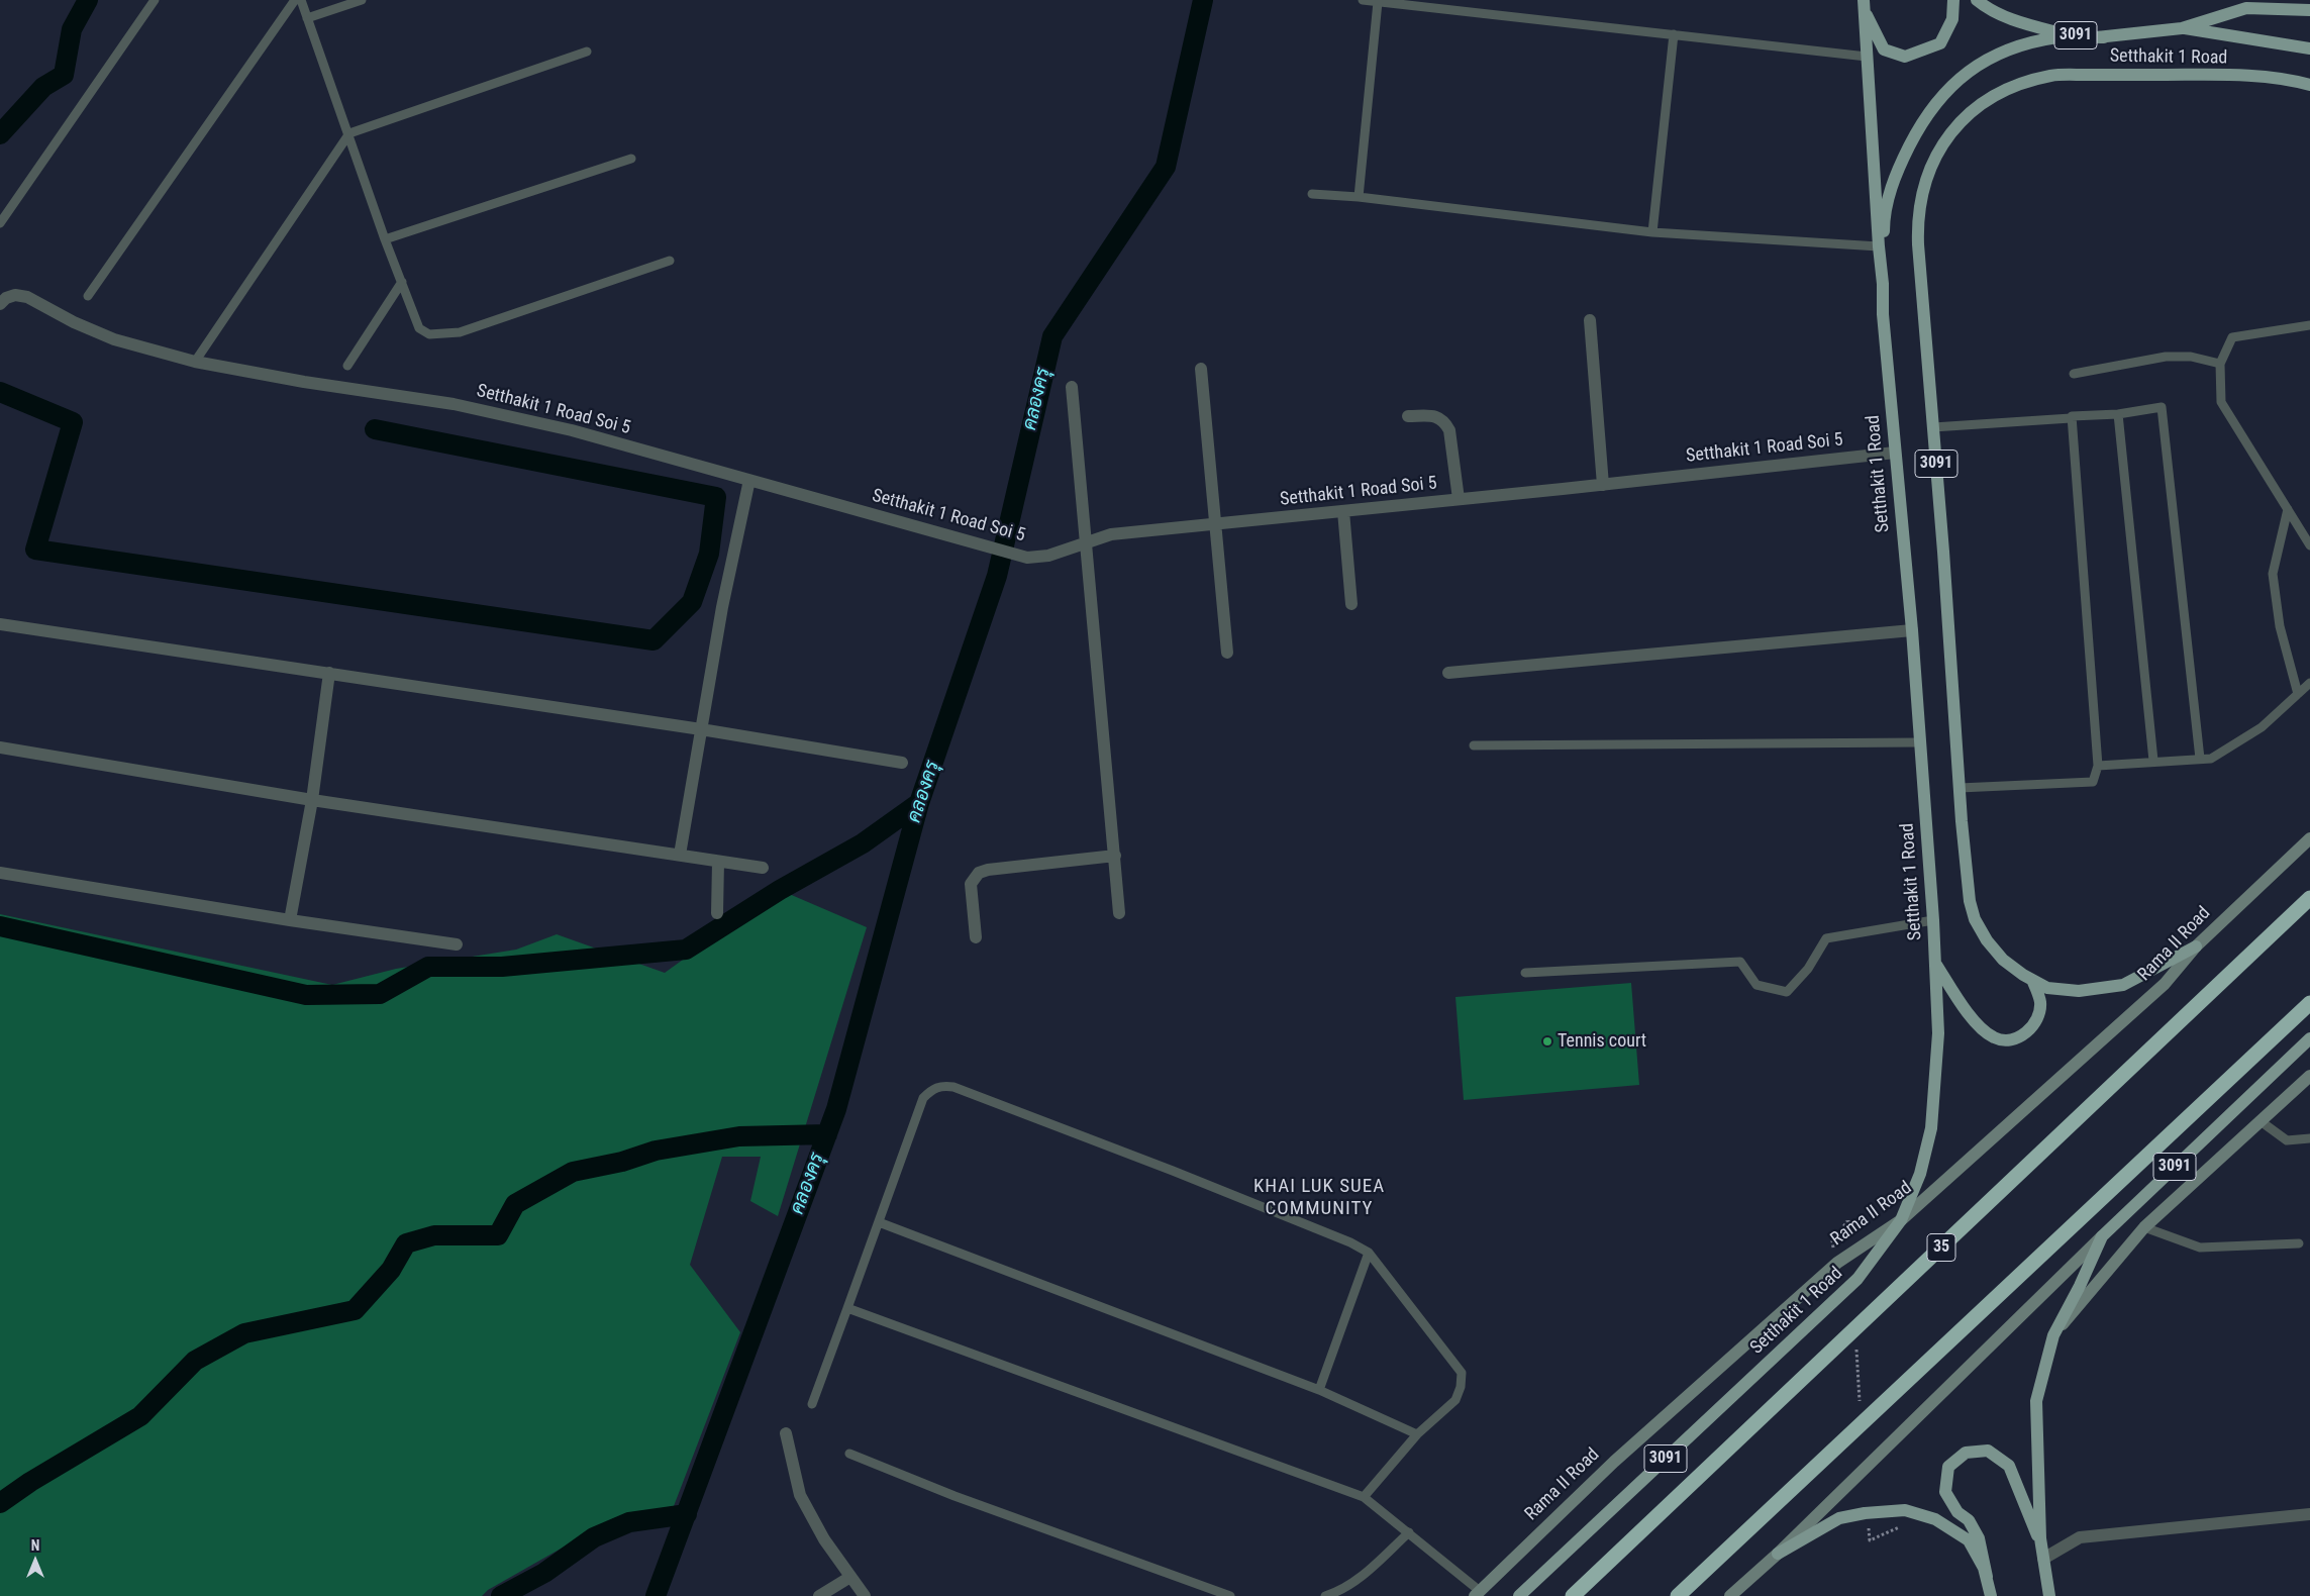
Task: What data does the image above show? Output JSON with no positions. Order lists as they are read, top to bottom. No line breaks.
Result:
{"streets":{"highway":["35"],"main road":["3091","Setthakit 1 Road","Rama II Road"],"street":["Setthakit 1 Road Soi 5"]},"crossings":[["Setthakit 1 Road","Setthakit 1 Road Soi 5"],["Setthakit 1 Road","Rama II Road"]],"districts":["KHAI LUK SUEA COMMUNITY"],"water":["คลองครุ"],"places":["Tennis court"],"north":"top"}
